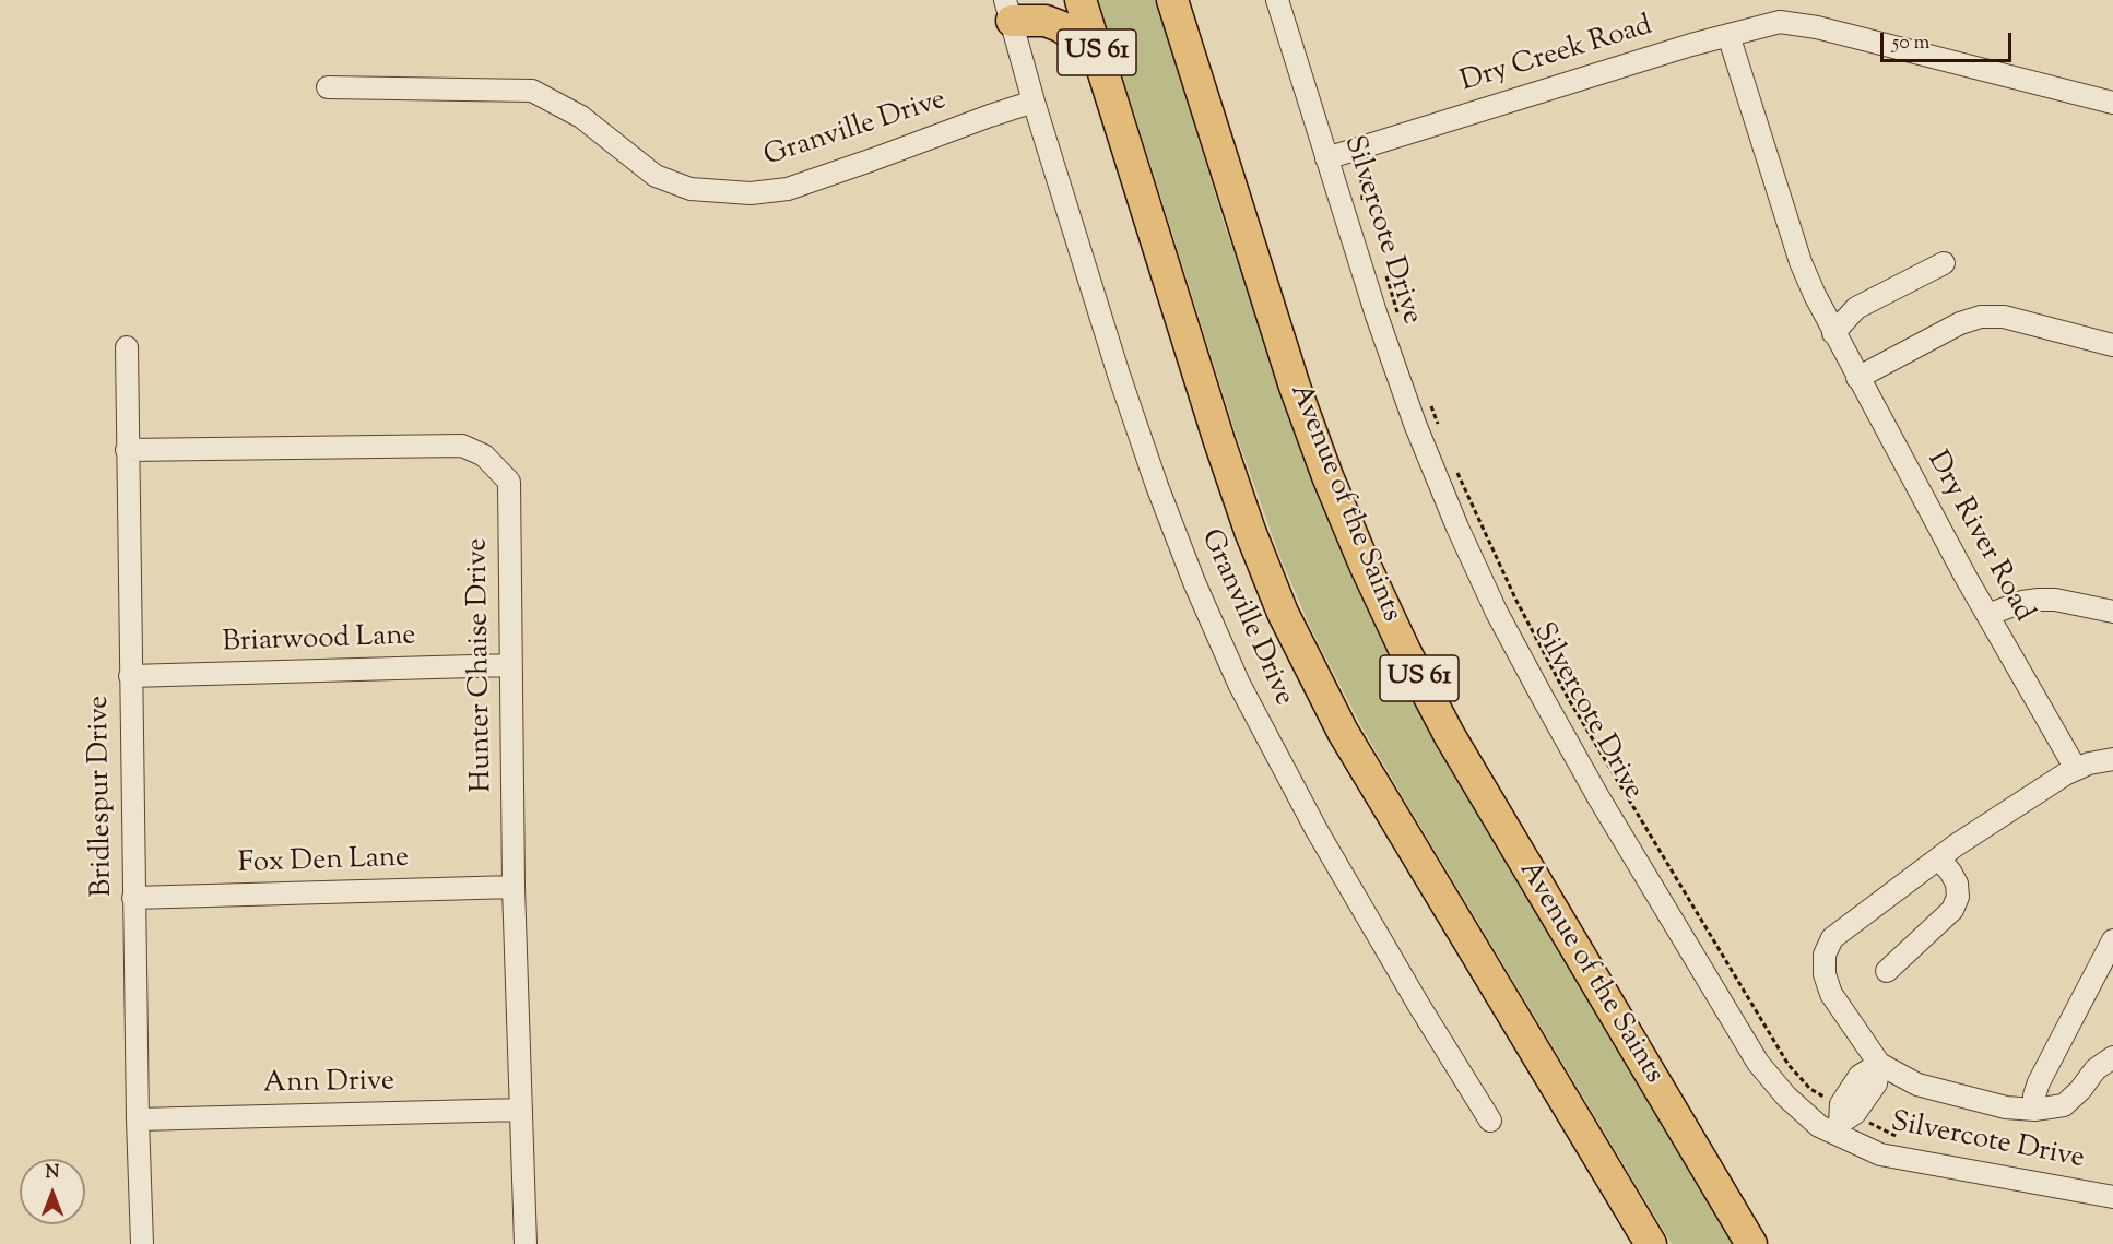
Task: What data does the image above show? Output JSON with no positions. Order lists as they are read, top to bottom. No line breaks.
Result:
{"streets":{"highway":["US 61","Avenue of the Saints"],"street":["Dry Creek Road","Granville Drive","Silvercote Drive","Dry River Road","Briarwood Lane","Hunter Chaise Drive","Bridlespur Drive","Fox Den Lane","Ann Drive"]},"crossings":[["Dry Creek Road","Silvercote Drive"],["Dry Creek Road","Dry River Road"],["Briarwood Lane","Hunter Chaise Drive"],["Briarwood Lane","Bridlespur Drive"],["Hunter Chaise Drive","Bridlespur Drive"],["Hunter Chaise Drive","Fox Den Lane"],["Hunter Chaise Drive","Ann Drive"],["Bridlespur Drive","Fox Den Lane"],["Bridlespur Drive","Ann Drive"]],"scale_bar":"50 m","north":"top"}
